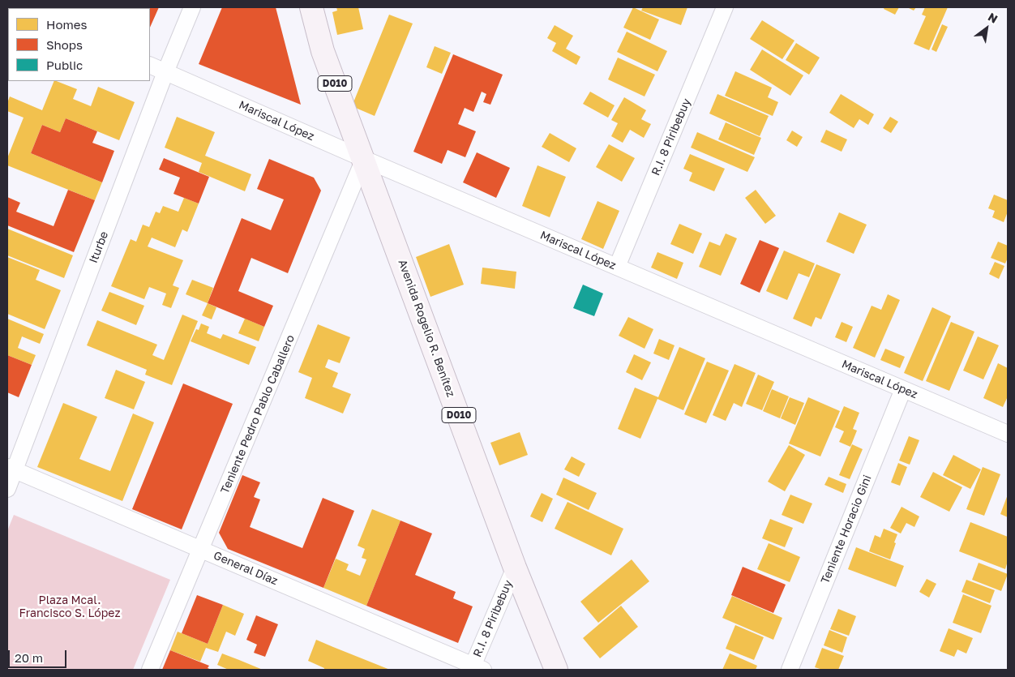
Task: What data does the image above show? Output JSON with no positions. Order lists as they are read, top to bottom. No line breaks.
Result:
{"streets":{"main road":["D010","Avenida Rogelio R. Benítez"],"street":["Mariscal López","R.I. 8 Piribebuy","Iturbe","Teniente Pedro Pablo Caballero","Teniente Horacio Gini","General Díaz"]},"crossings":[["Mariscal López","R.I. 8 Piribebuy"],["Mariscal López","Iturbe"],["Mariscal López","Avenida Rogelio R. Benítez"],["Mariscal López","Teniente Pedro Pablo Caballero"],["Mariscal López","Teniente Horacio Gini"],["R.I. 8 Piribebuy","Avenida Rogelio R. Benítez"],["R.I. 8 Piribebuy","General Díaz"],["Iturbe","General Díaz"],["Avenida Rogelio R. Benítez","Teniente Pedro Pablo Caballero"],["Teniente Pedro Pablo Caballero","General Díaz"]],"parks":["Plaza Mcal. Francisco S. López"],"legend":["Homes","Shops","Public"],"scale_bar":"20 m","north":"top right"}
